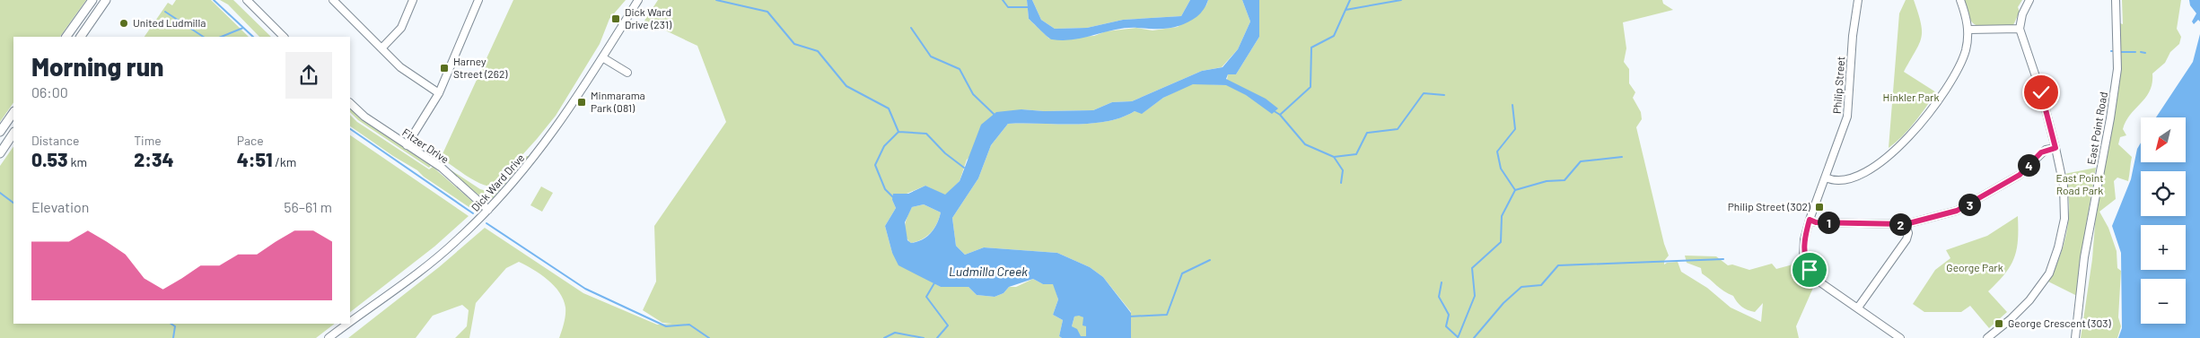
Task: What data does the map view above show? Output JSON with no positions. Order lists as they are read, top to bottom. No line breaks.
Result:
{"streets":{"street":["Philip Street","East Point Road","Fitzer Drive","Dick Ward Drive"]},"crossings":[["Fitzer Drive","Dick Ward Drive"]],"water":["Ludmilla Creek"],"parks":["Hinkler Park","East Point Road Park","George Park"],"places":{"transit":["Dick Ward Drive (231)","Harney Street (262)","Minmarama Park (081)","Philip Street (302)","George Crescent (303)"],"other":["United Ludmilla"]},"north":"bottom left","page":{"heading":["Morning run","06:00"],"stats":[["Distance","0.53 km"],["Time","2:34"],["Pace","4:51 /km"]],"map_buttons":["+","−"],"pins":["4","3","1","2"],"chart":["Elevation","56–61 m"]}}
